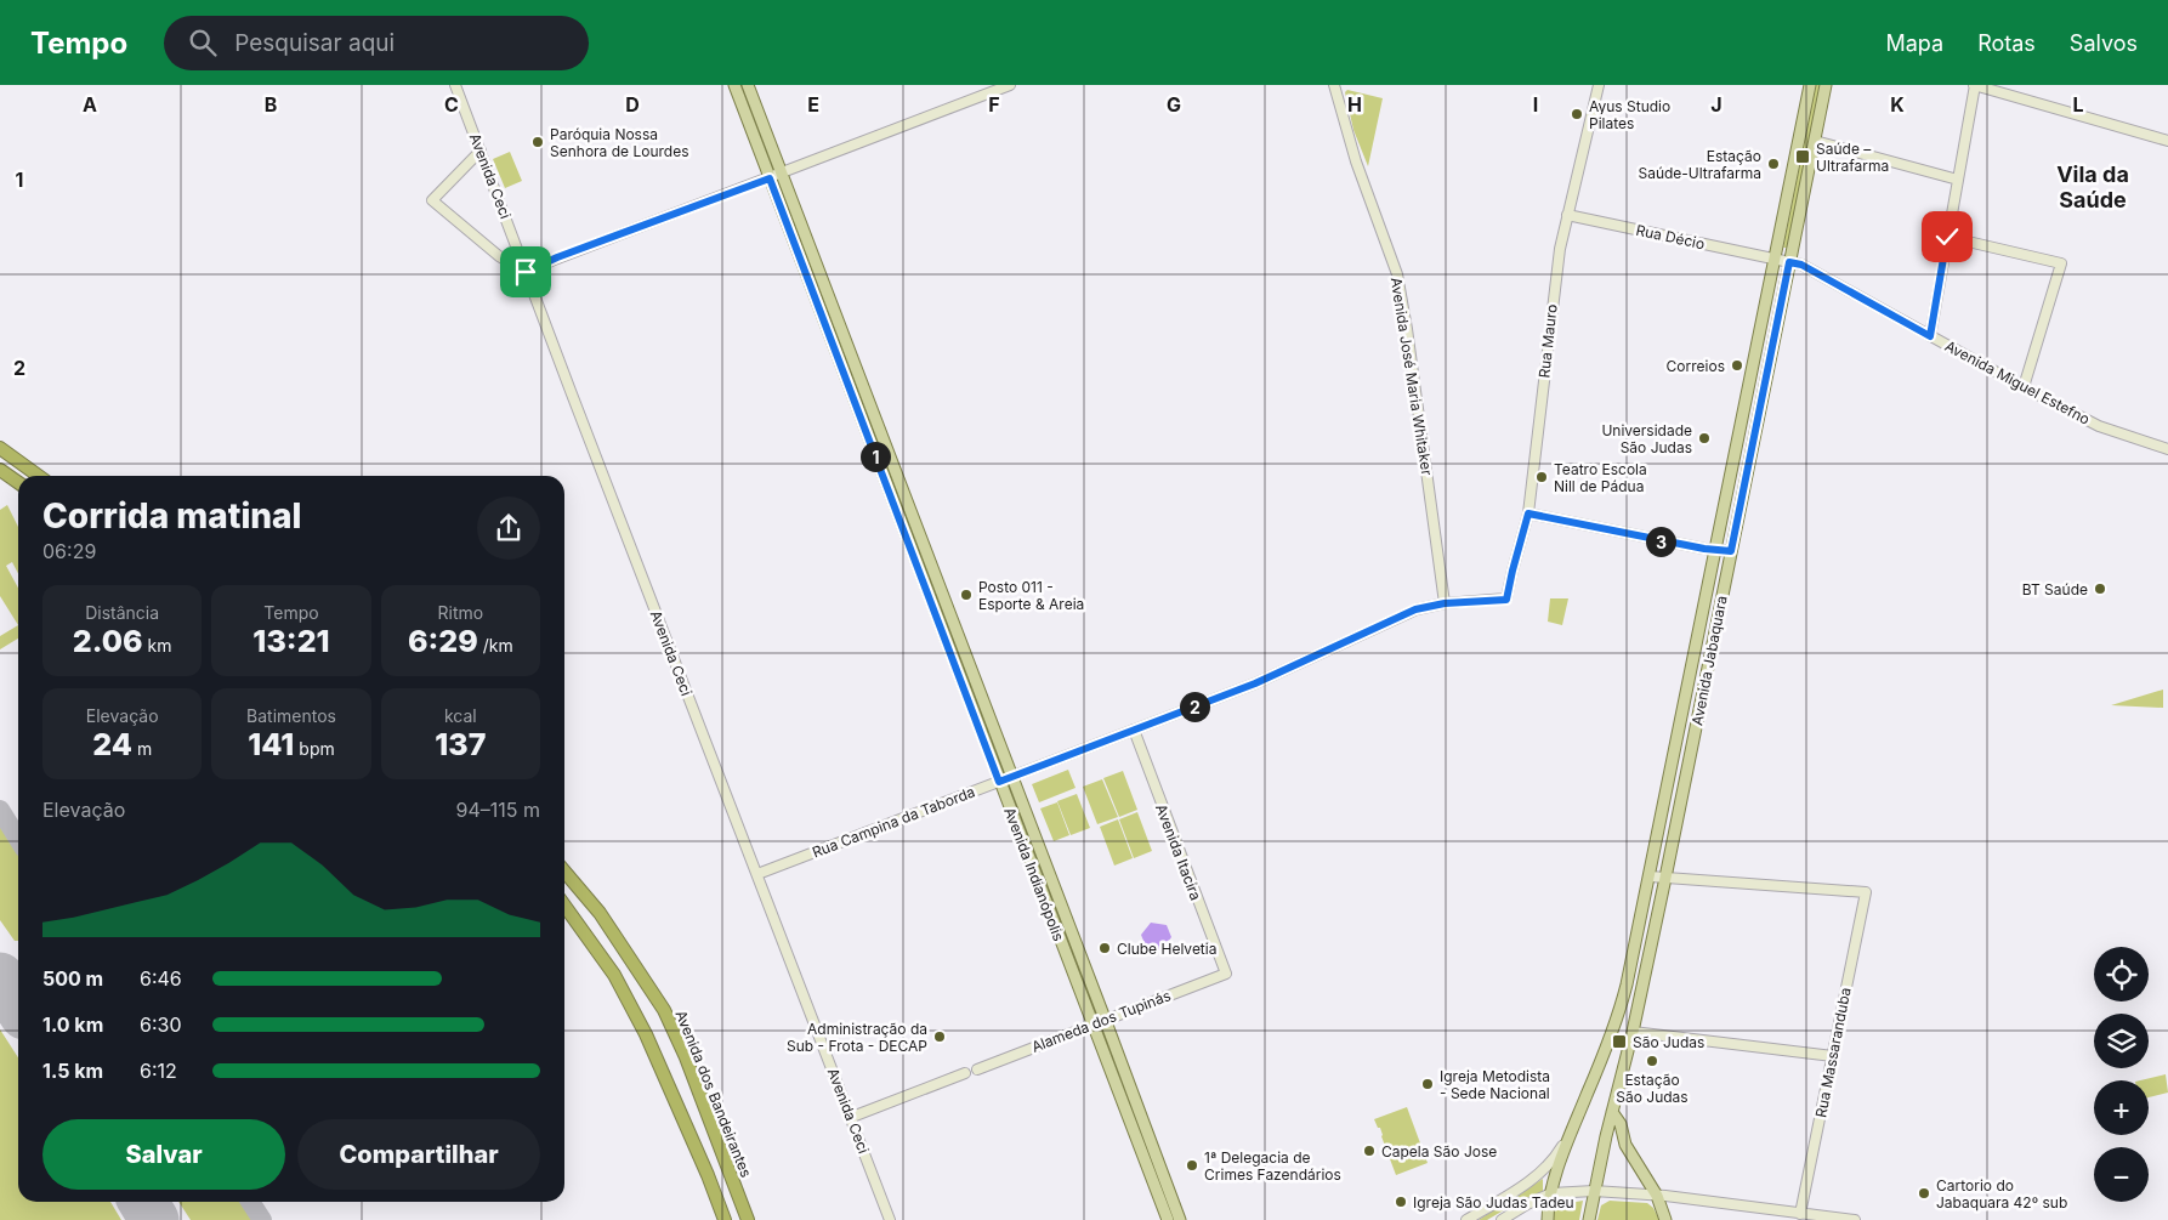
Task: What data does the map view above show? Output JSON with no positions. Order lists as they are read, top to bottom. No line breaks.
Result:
{"streets":{"highway":["Avenida dos Bandeirantes"],"main road":["Avenida Jabaquara","Avenida Indianópolis"],"street":["Avenida Ceci","Rua Décio","Rua Mauro","Avenida José Maria Whitaker","Avenida Miguel Estefno","Rua Campina da Taborda","Avenida Itacira","Alameda dos Tupinás","Rua Massaranduba"]},"crossings":[["Avenida Ceci","Rua Campina da Taborda"],["Avenida Ceci","Alameda dos Tupinás"],["Rua Décio","Rua Mauro"],["Rua Décio","Avenida Miguel Estefno"],["Rua Décio","Avenida Jabaquara"],["Rua Mauro","Rua Campina da Taborda"],["Avenida José Maria Whitaker","Rua Campina da Taborda"],["Avenida Miguel Estefno","Avenida Jabaquara"],["Avenida Jabaquara","Rua Massaranduba"],["Rua Campina da Taborda","Avenida Itacira"],["Rua Campina da Taborda","Avenida Indianópolis"],["Avenida Itacira","Alameda dos Tupinás"],["Avenida Indianópolis","Alameda dos Tupinás"]],"districts":["Vila da Saúde"],"places":{"other":["Ayus Studio Pilates","Paróquia Nossa Senhora de Lourdes","Estação Saúde-Ultrafarma","Correios","Universidade São Judas","Teatro Escola Nill de Pádua","BT Saúde","Posto 011 - Esporte & Areia","Clube Helvetia","Administração da Sub - Frota - DECAP","Estação São Judas","Igreja Metodista - Sede Nacional","Capela São Jose","1ª Delegacia de Crimes Fazendários","Cartorio do Jabaquara 42º sub","Igreja São Judas Tadeu"],"transit":["Saúde – Ultrafarma","São Judas"]},"page":{"header":"Tempo","search":"Pesquisar aqui","nav":["Mapa","Rotas","Salvos"],"pins":["1","3","2"],"heading":["Corrida matinal","06:29"],"stats":[["Distância","2.06 km"],["Tempo","13:21"],["Ritmo","6:29 /km"],["Elevação","24 m"],["Batimentos","141 bpm"],["kcal","137"]],"chart":["Elevação","94–115 m"],"map_buttons":["+","−"],"list":[{"name":"500 m","note":"6:46"},{"name":"1.0 km","note":"6:30"},{"name":"1.5 km","note":"6:12"}],"buttons":["Salvar","Compartilhar"]},"grid":{"columns":["A","B","C","D","E","F","G","H","I","J","K","L"],"rows":["1","2"]}}
